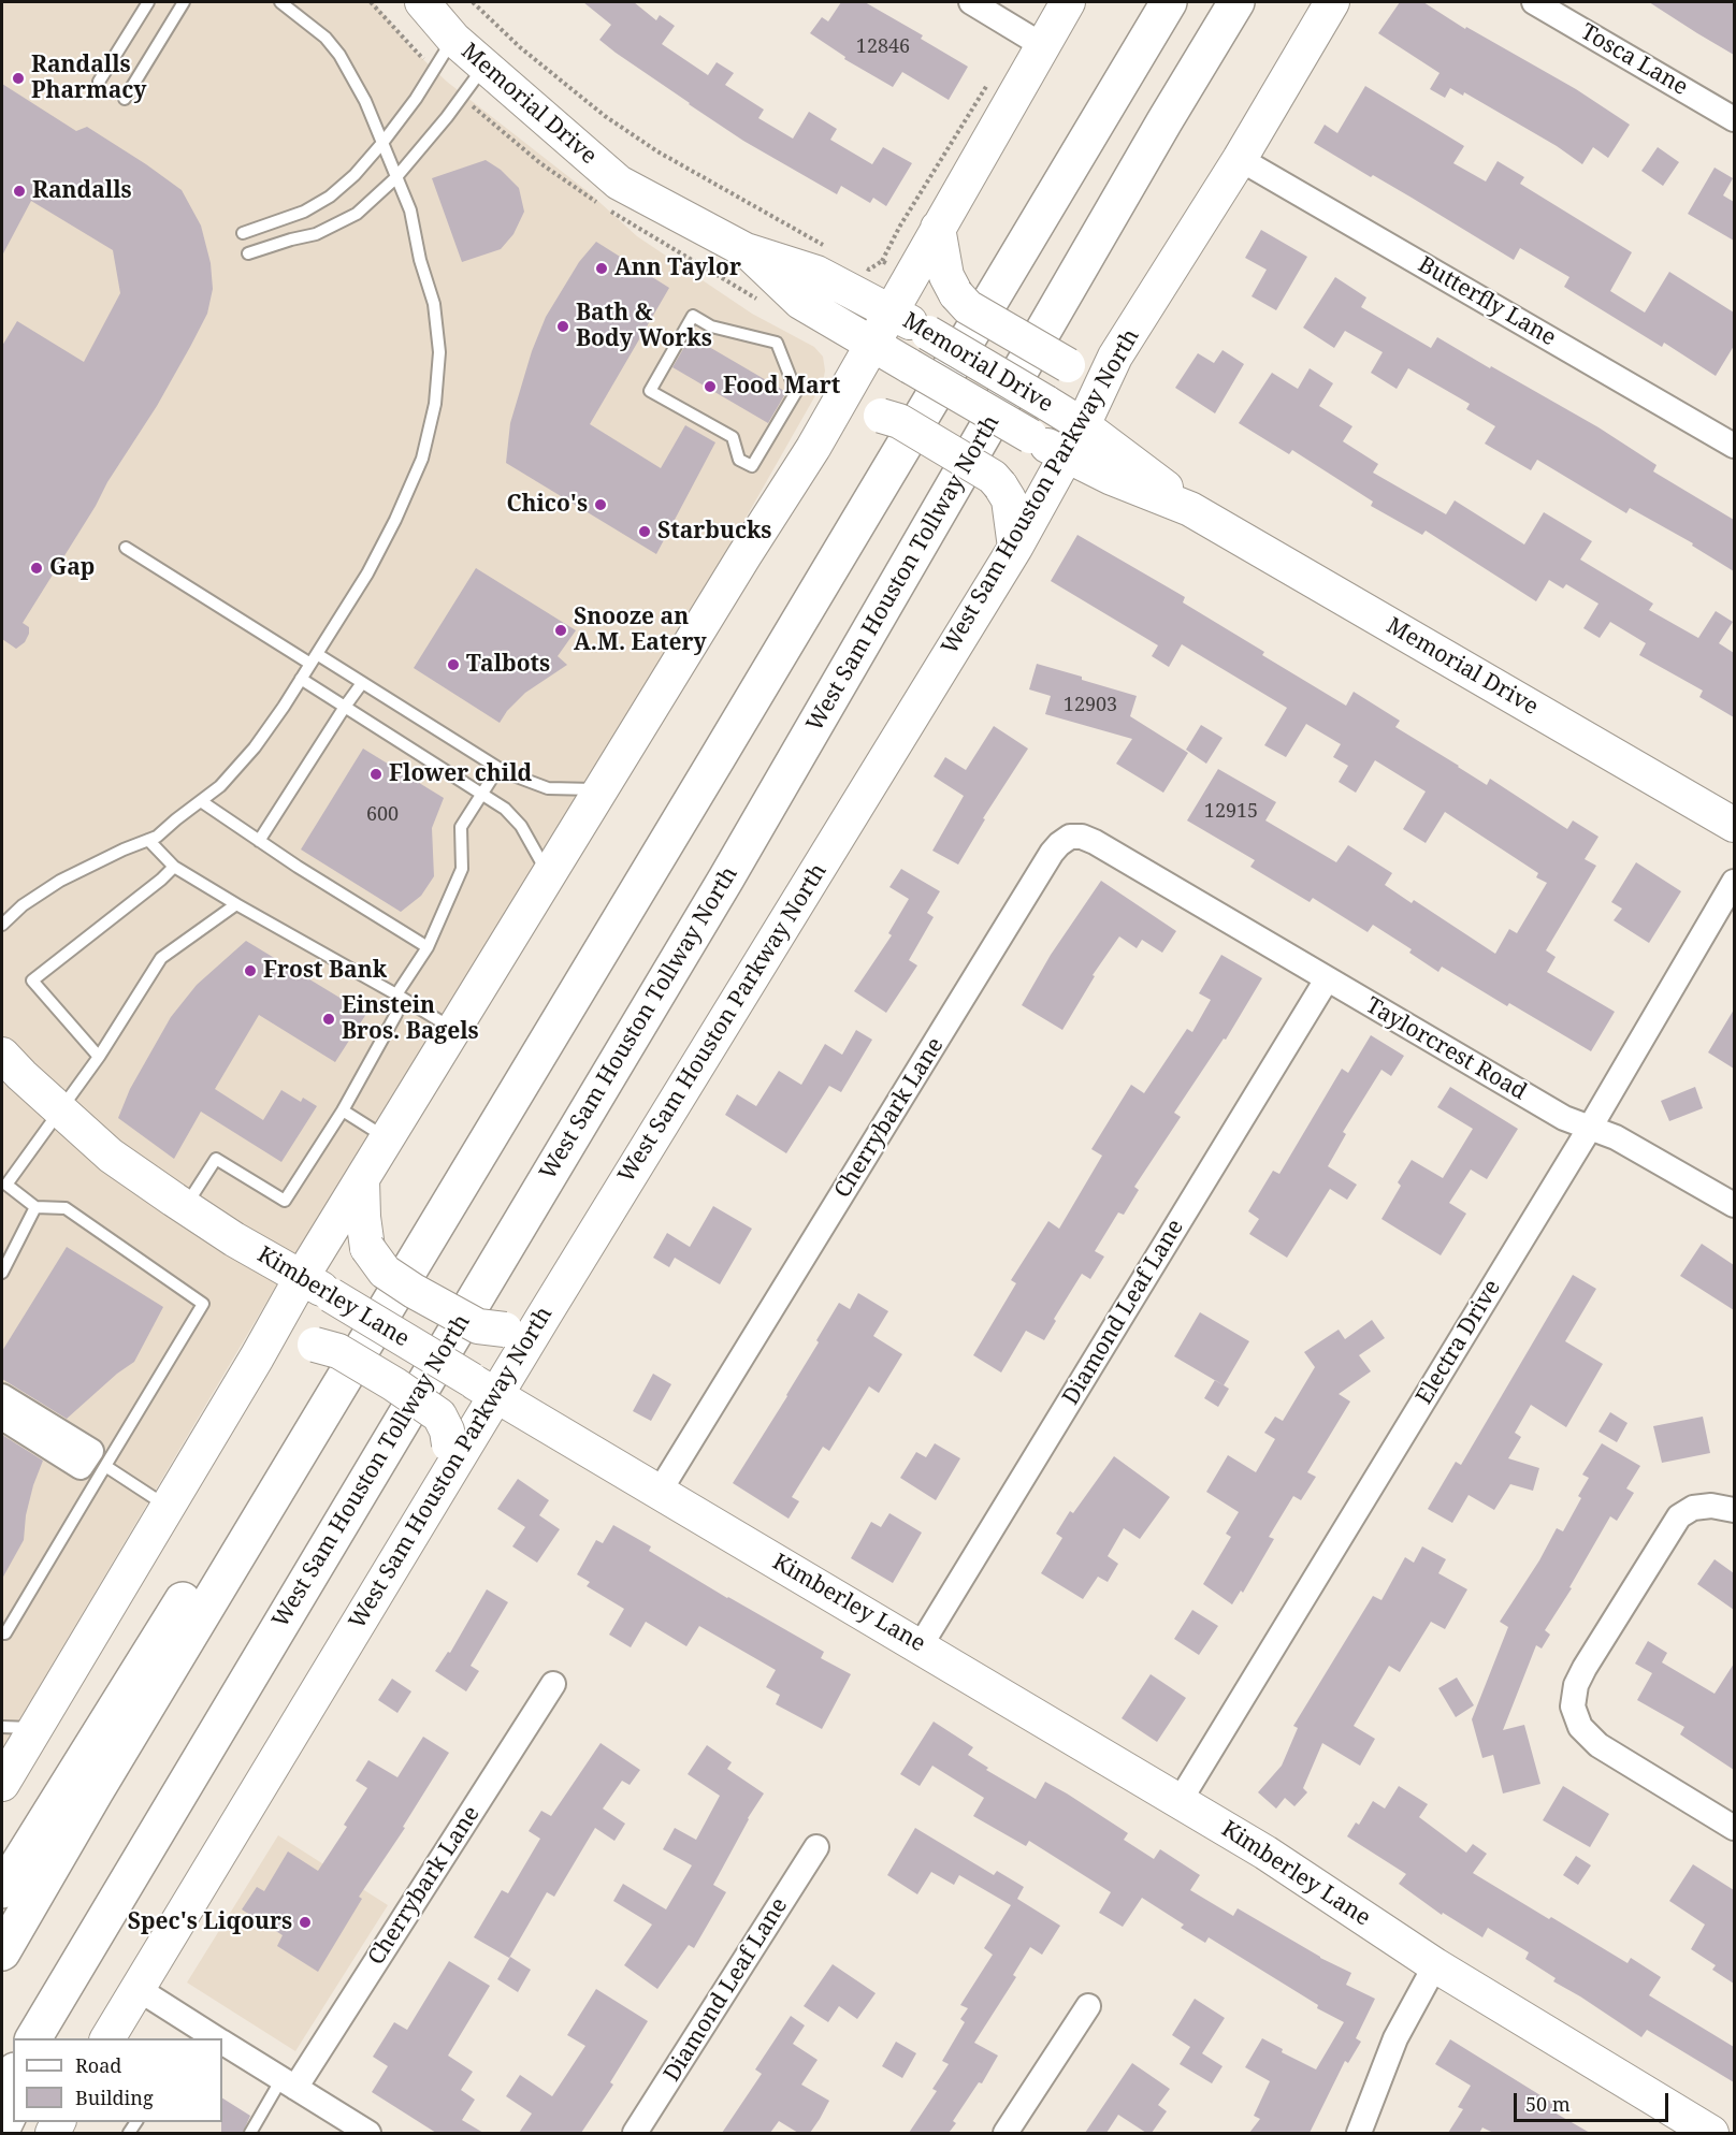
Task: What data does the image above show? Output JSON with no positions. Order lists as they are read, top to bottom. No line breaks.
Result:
{"streets":{"highway":["West Sam Houston Tollway North"],"main road":["Memorial Drive","West Sam Houston Parkway North","Kimberley Lane"],"street":["Tosca Lane","Butterfly Lane","Taylorcrest Road","Cherrybark Lane","Diamond Leaf Lane","Electra Drive"]},"crossings":[["Memorial Drive","West Sam Houston Parkway North"],["Butterfly Lane","West Sam Houston Parkway North"],["West Sam Houston Parkway North","Kimberley Lane"],["Taylorcrest Road","Cherrybark Lane"],["Taylorcrest Road","Diamond Leaf Lane"],["Taylorcrest Road","Electra Drive"],["Cherrybark Lane","Kimberley Lane"],["Kimberley Lane","Diamond Leaf Lane"],["Kimberley Lane","Electra Drive"]],"places":["Randalls Pharmacy","Randalls","Ann Taylor","Bath & Body Works","Food Mart","Chico's","Starbucks","Gap","Snooze an A.M. Eatery","Talbots","Flower child","Frost Bank","Einstein Bros. Bagels","Spec's Liqours"],"house_numbers":["12846","12903","12915","600"],"legend":["Road","Building"],"scale_bar":"50 m"}
